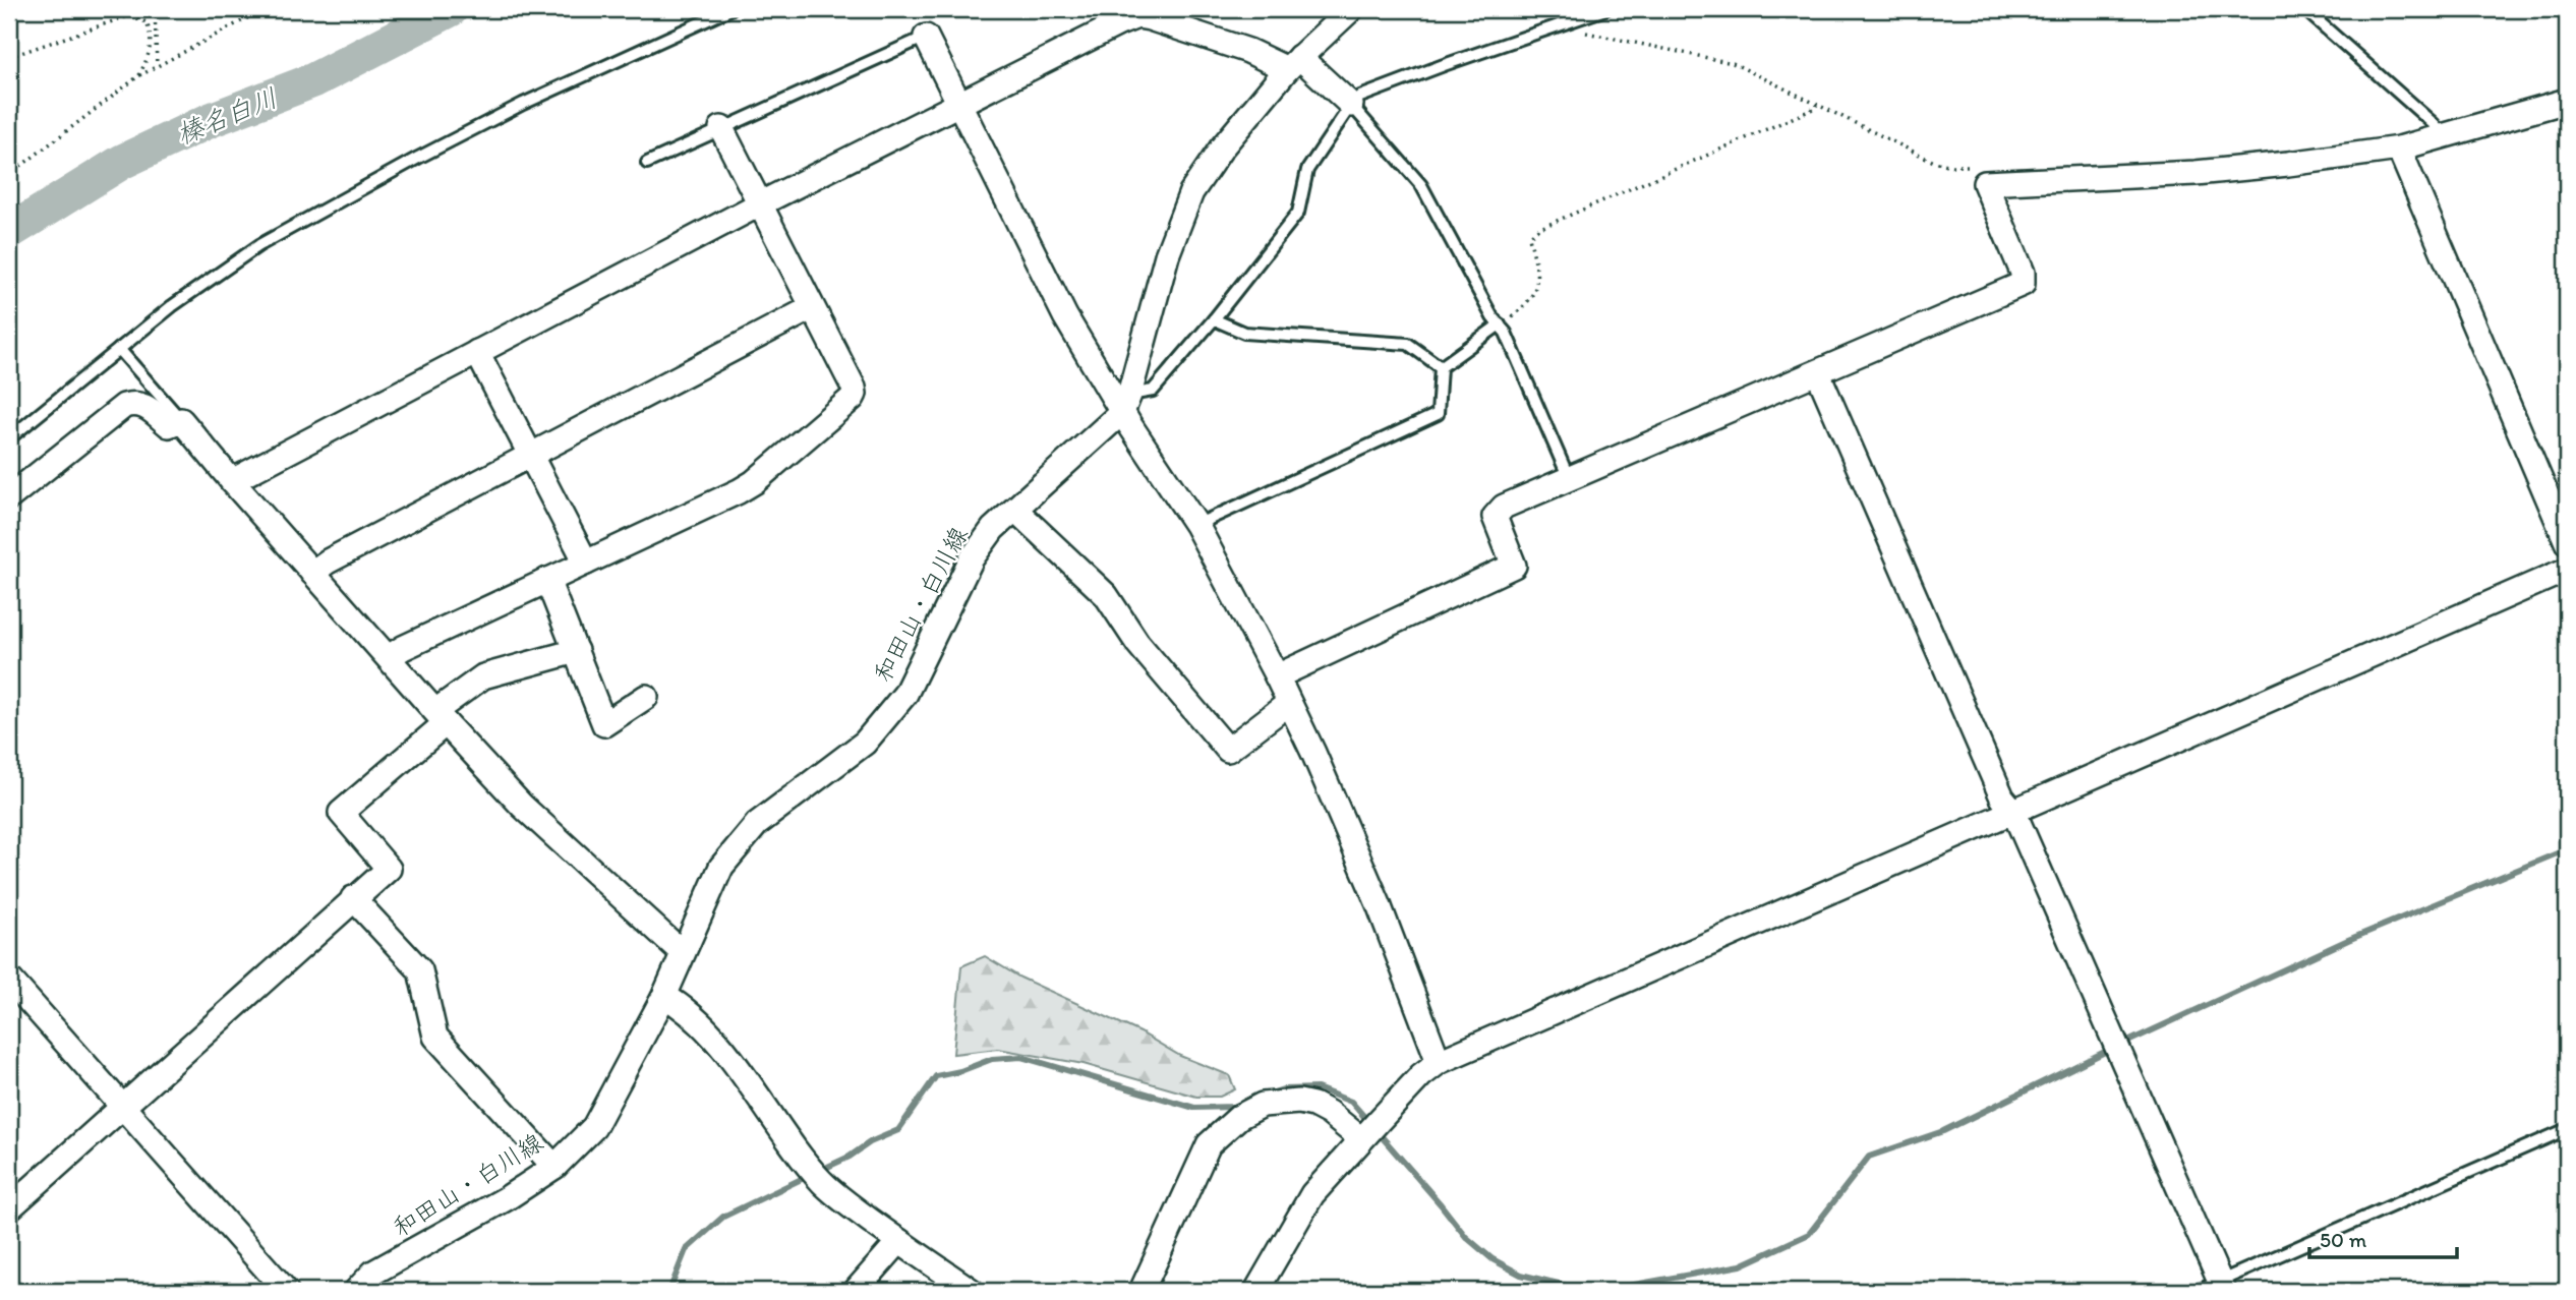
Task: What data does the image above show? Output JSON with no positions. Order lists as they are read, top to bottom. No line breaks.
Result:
{"streets":{"street":["和田山・白川線"]},"water":["榛名白川"],"scale_bar":"50 m"}
